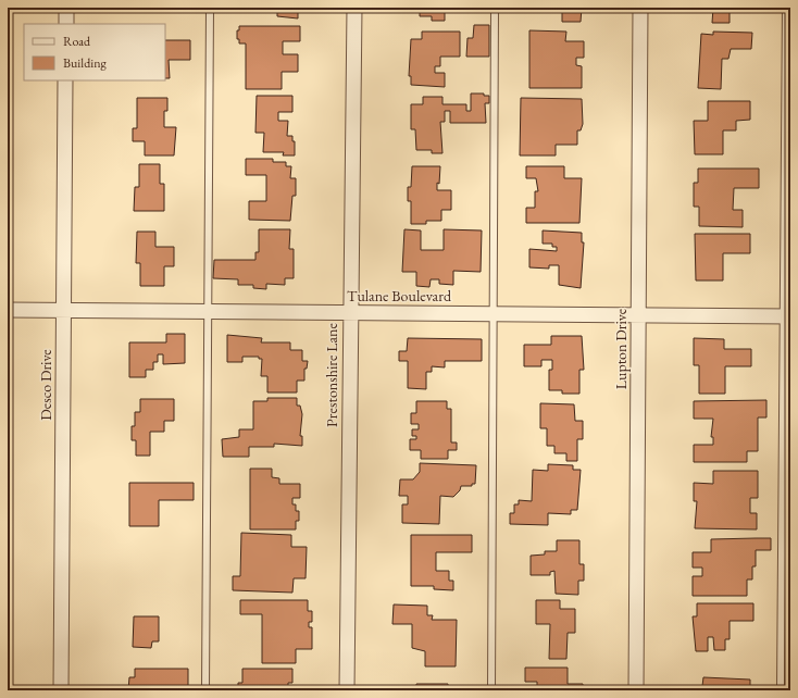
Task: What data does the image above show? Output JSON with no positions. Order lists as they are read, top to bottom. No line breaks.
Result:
{"streets":{"street":["Tulane Boulevard","Lupton Drive","Prestonshire Lane","Desco Drive"]},"crossings":[["Tulane Boulevard","Lupton Drive"],["Tulane Boulevard","Prestonshire Lane"],["Tulane Boulevard","Desco Drive"]],"legend":["Road","Building"]}
